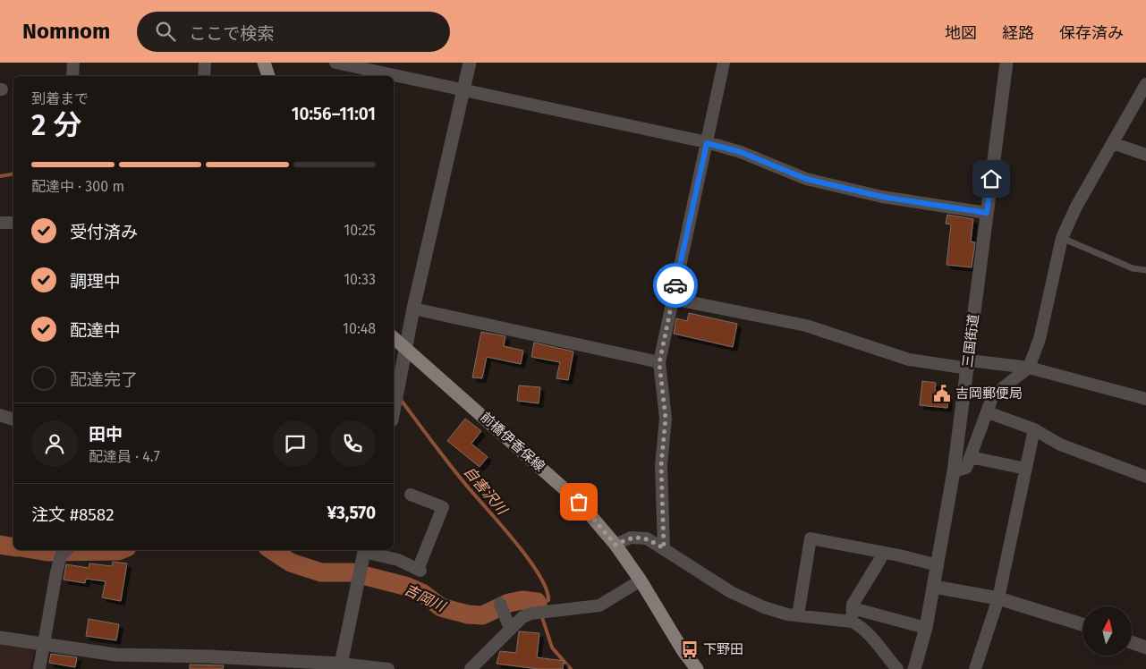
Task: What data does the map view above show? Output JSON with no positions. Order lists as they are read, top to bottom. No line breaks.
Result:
{"streets":{"main road":["前橋伊香保線"],"street":["三国街道"]},"water":["自害沢川","吉岡川"],"places":{"public building":["吉岡郵便局"],"bus stop":["下野田"]},"north":"top","page":{"header":"Nomnom","search":"ここで検索","nav":["地図","経路","保存済み"],"heading":["2 分","到着まで","10:56–11:01"],"panel":["田中","配達員 · 4.7","注文 #8582","¥3,570"],"bar":"配達中 · 300 m","list":[["受付済み","10:25"],["調理中","10:33"],["配達中","10:48"],"配達完了"]}}
